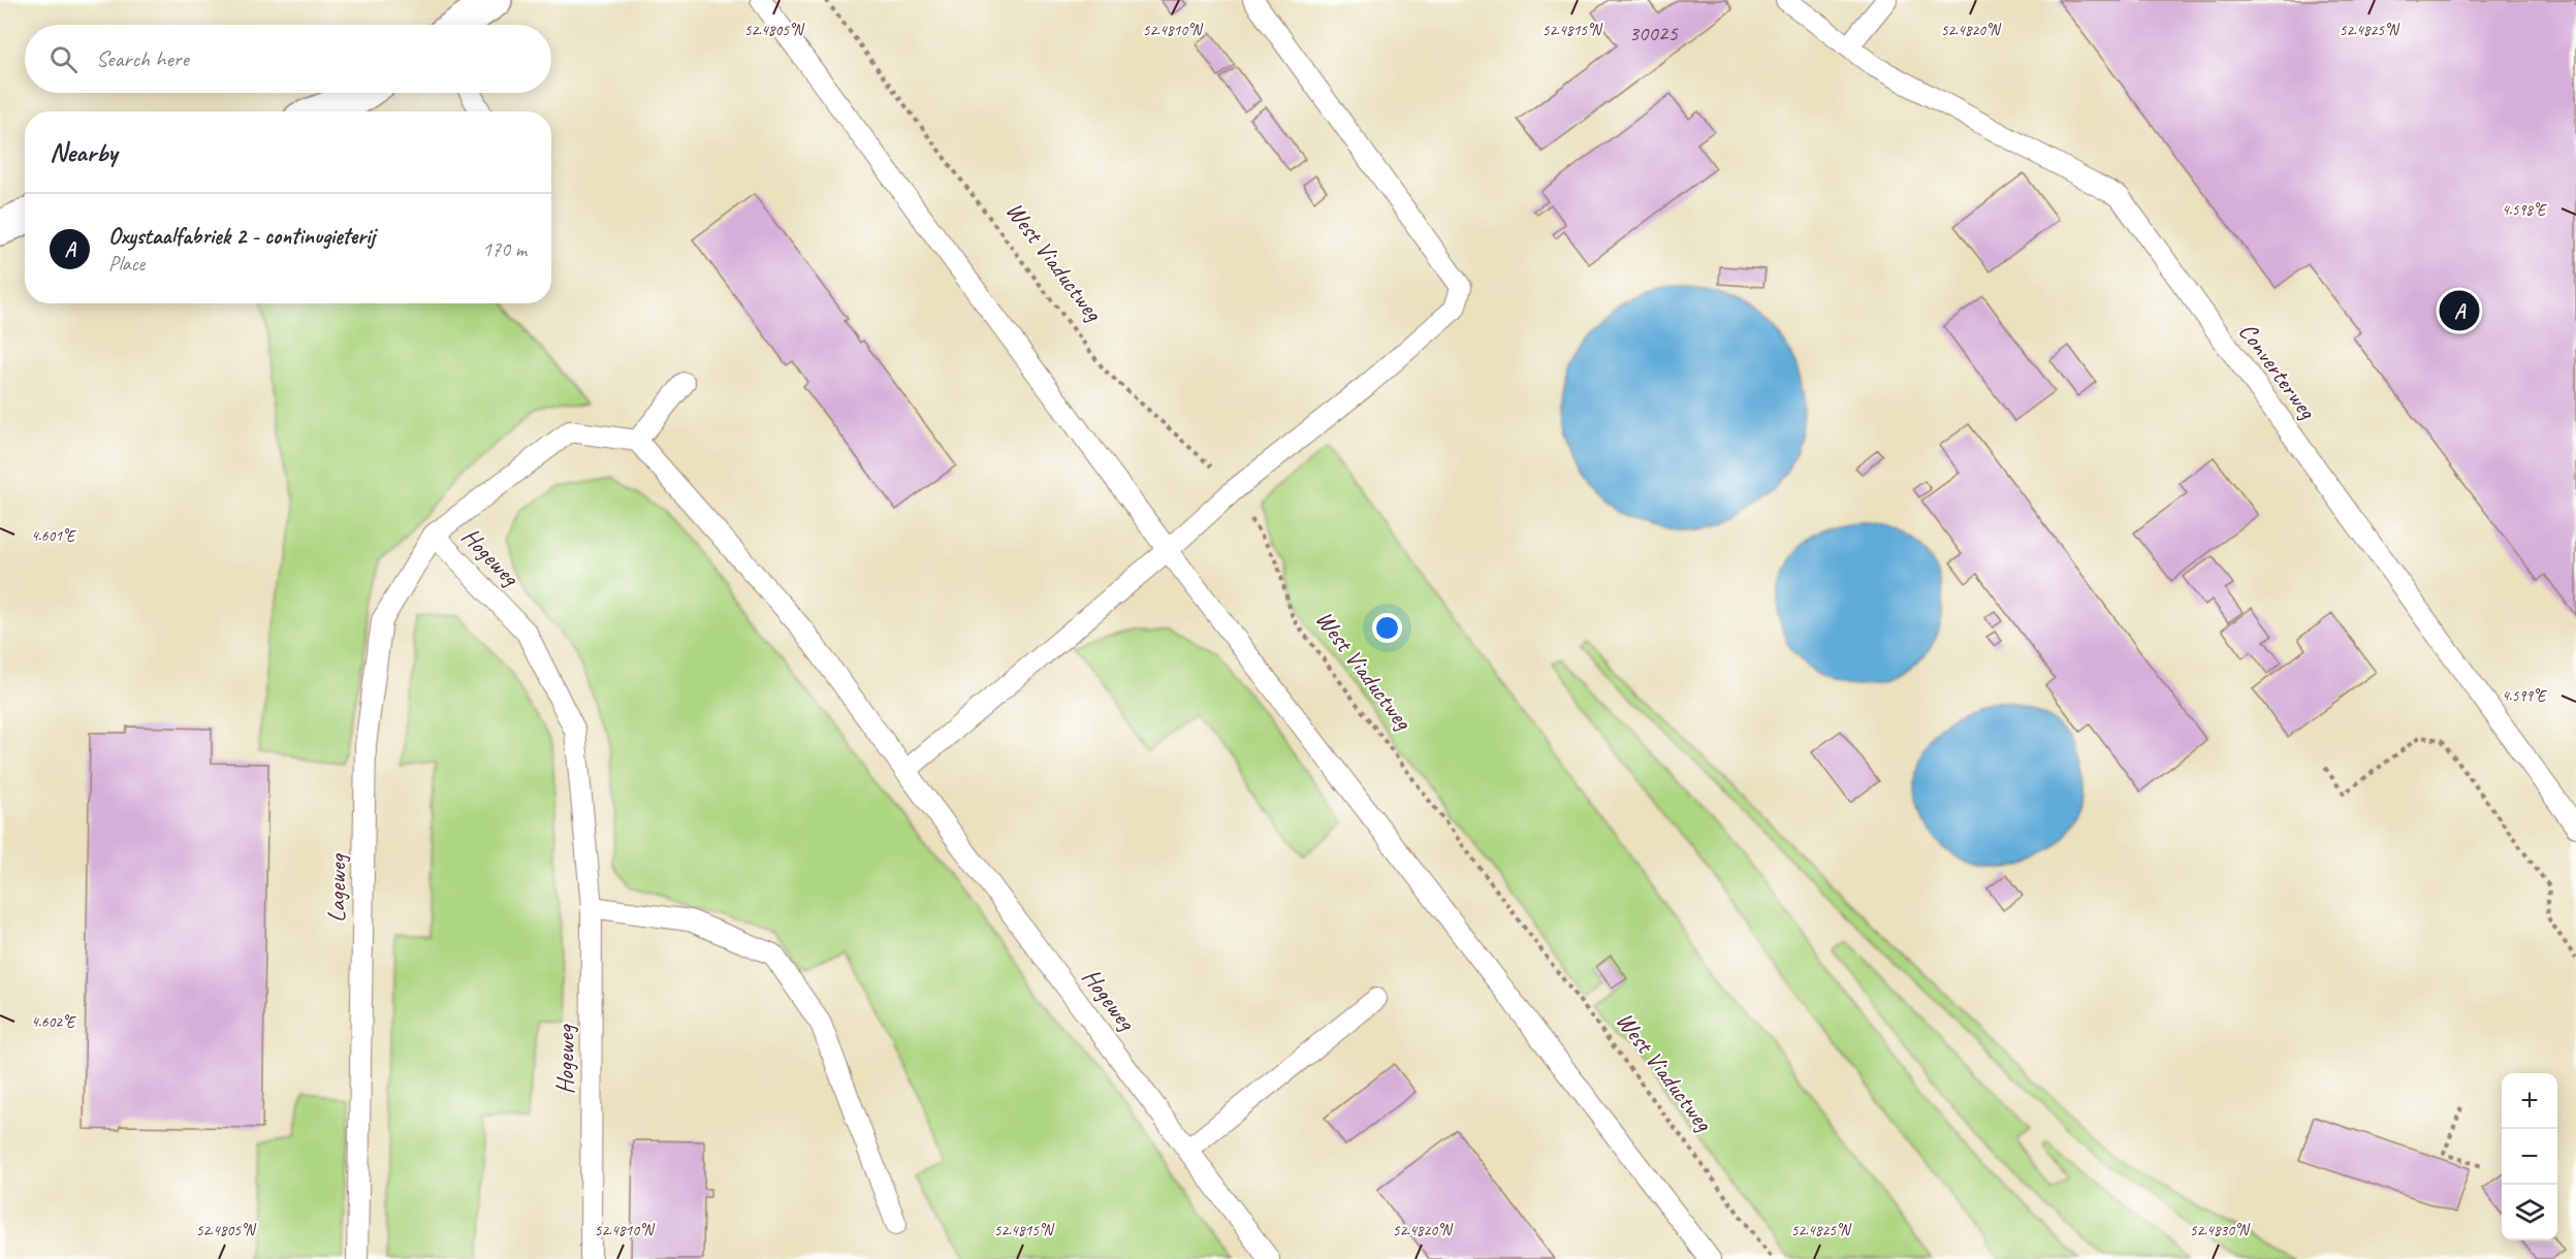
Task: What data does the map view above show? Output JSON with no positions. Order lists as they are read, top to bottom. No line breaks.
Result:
{"streets":{"lane":["Converterweg","Hogeweg","Lageweg"],"path":["West Viaductweg"]},"crossings":[["Hogeweg","Lageweg"]],"house_numbers":["30025"],"page":{"search":"Search here","heading":"Nearby","list":[{"mark":"A","name":"Oxystaalfabriek 2 - continugieterij","note":"Place","value":"170 m"}],"pins":"A","map_buttons":["+","−"]},"coordinates":["52.4805°N","52.4810°N","52.4815°N","52.4820°N","52.4825°N","4.598°E","4.601°E","4.599°E","4.602°E","52.4830°N"]}
